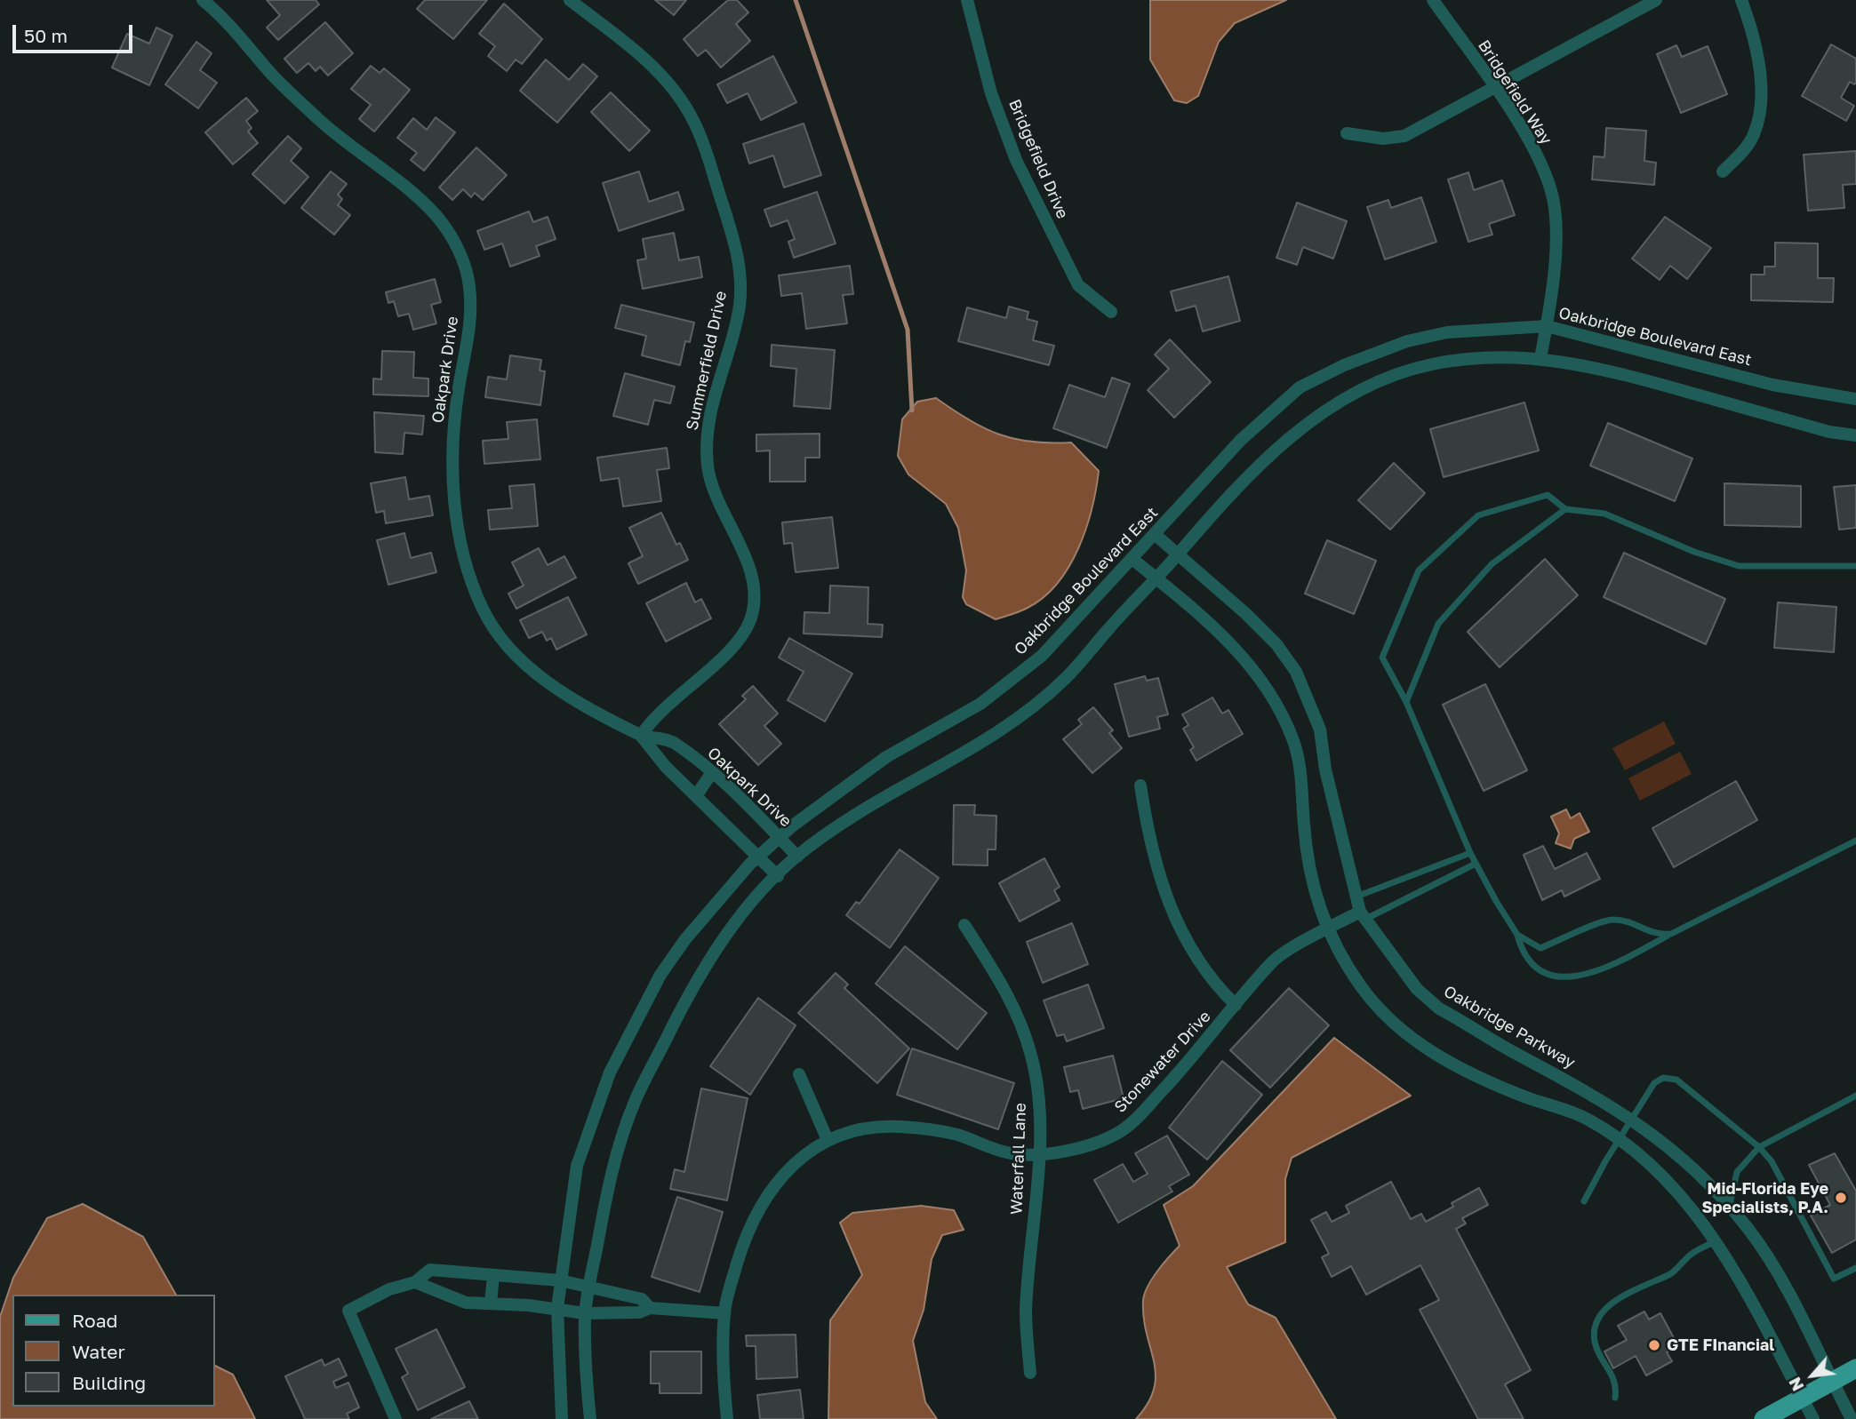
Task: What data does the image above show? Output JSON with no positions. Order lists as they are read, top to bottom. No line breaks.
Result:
{"streets":{"street":["Bridgefield Way","Bridgefield Drive","Oakbridge Boulevard East","Summerfield Drive","Oakpark Drive","Oakbridge Parkway","Stonewater Drive","Waterfall Lane"]},"crossings":[["Bridgefield Way","Oakbridge Boulevard East"],["Oakbridge Boulevard East","Oakpark Drive"],["Oakbridge Boulevard East","Oakbridge Parkway"],["Summerfield Drive","Oakpark Drive"],["Oakbridge Parkway","Stonewater Drive"],["Stonewater Drive","Waterfall Lane"]],"places":["Mid-Florida Eye Specialists, P.A.","GTE FInancial"],"legend":["Road","Water","Building"],"scale_bar":"50 m","north":"bottom left"}
